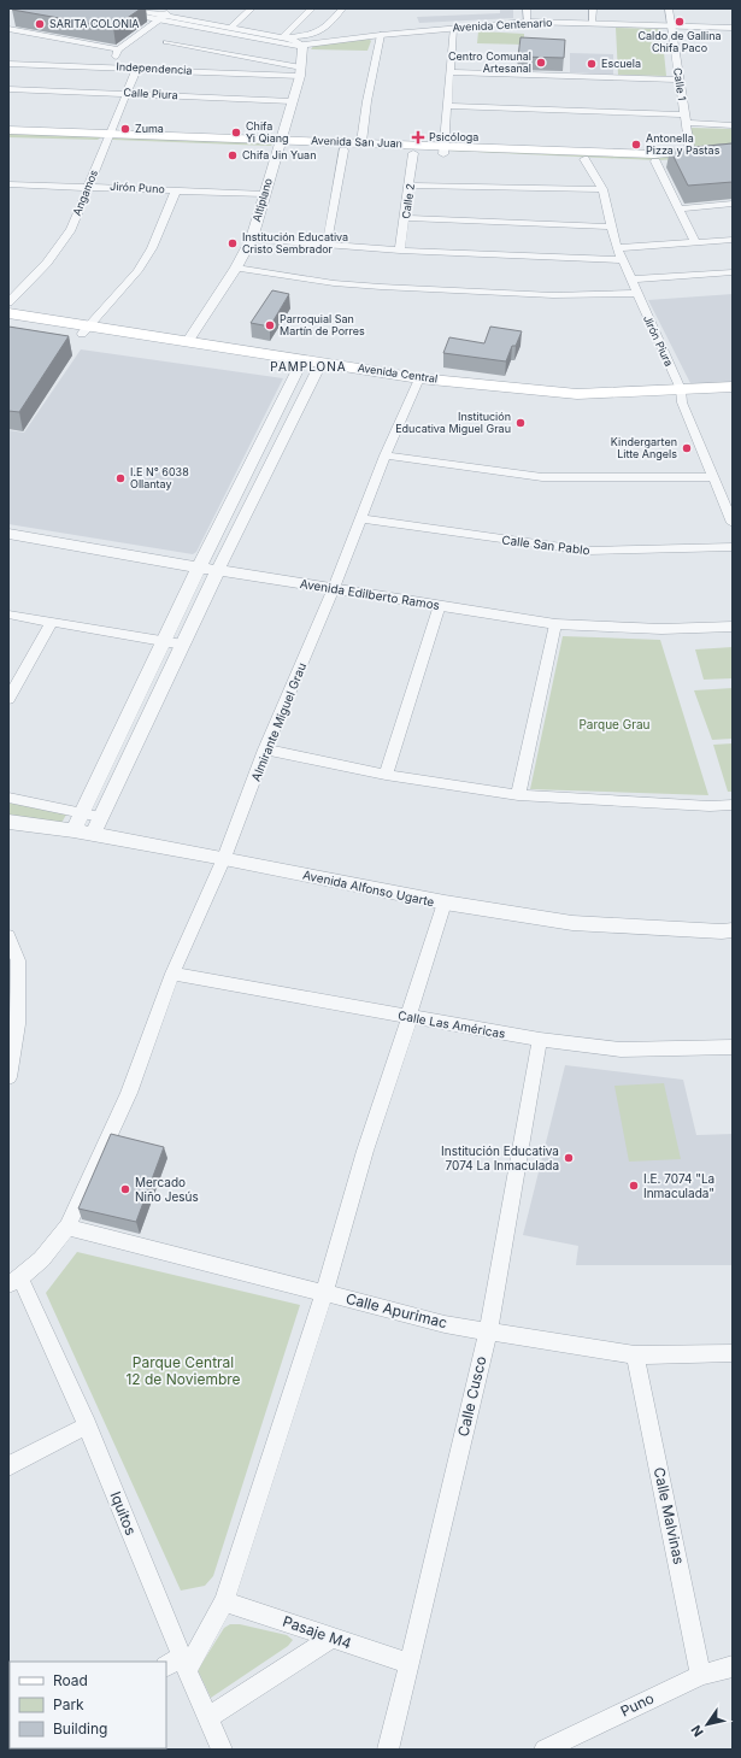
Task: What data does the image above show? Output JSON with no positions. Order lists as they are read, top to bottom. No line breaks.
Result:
{"streets":{"main road":["Avenida San Juan","Avenida Central"],"street":["Avenida Centenario","Independencia","Calle 1","Calle Piura","Jirón Puno","Angamos","Altiplano","Calle 2","Jirón Piura","Calle San Pablo","Avenida Edilberto Ramos","Almirante Miguel Grau","Avenida Alfonso Ugarte","Calle Las Américas","Calle Apurimac","Calle Cusco","Iquitos","Calle Malvinas","Pasaje M4","Puno"]},"crossings":[["Avenida Centenario","Calle 1"],["Avenida Centenario","Altiplano"],["Independencia","Angamos"],["Independencia","Altiplano"],["Calle 1","Avenida San Juan"],["Calle Piura","Angamos"],["Calle Piura","Altiplano"],["Avenida San Juan","Angamos"],["Avenida San Juan","Altiplano"],["Avenida San Juan","Calle 2"],["Avenida San Juan","Jirón Piura"],["Jirón Puno","Angamos"],["Jirón Puno","Altiplano"],["Altiplano","Avenida Central"],["Jirón Piura","Avenida Central"],["Avenida Central","Almirante Miguel Grau"],["Calle San Pablo","Almirante Miguel Grau"],["Avenida Edilberto Ramos","Almirante Miguel Grau"],["Almirante Miguel Grau","Avenida Alfonso Ugarte"],["Almirante Miguel Grau","Calle Las Américas"],["Almirante Miguel Grau","Calle Apurimac"],["Almirante Miguel Grau","Iquitos"],["Calle Las Américas","Calle Cusco"],["Calle Apurimac","Calle Cusco"],["Calle Apurimac","Calle Malvinas"],["Calle Cusco","Pasaje M4"],["Calle Malvinas","Puno"]],"districts":["PAMPLONA"],"parks":["Parque Grau","Parque Central 12 de Noviembre"],"places":{"other":["Caldo de Gallina Chifa Paco","SARITA COLONIA","Centro Comunal Artesanal","Escuela","Zuma","Chifa Yi Qiang","Antonella Pizza y Pastas","Chifa Jin Yuan","Institución Educativa Cristo Sembrador","Parroquial San Martín de Porres","Institución Educativa Miguel Grau","Kindergarten Litte Angels","I.E N° 6038 Ollantay","Institución Educativa 7074 La Inmaculada","I.E. 7074 \"La Inmaculada\"","Mercado Niño Jesús"],"health":["Psicóloga"]},"legend":["Road","Park","Building"],"north":"bottom left"}
